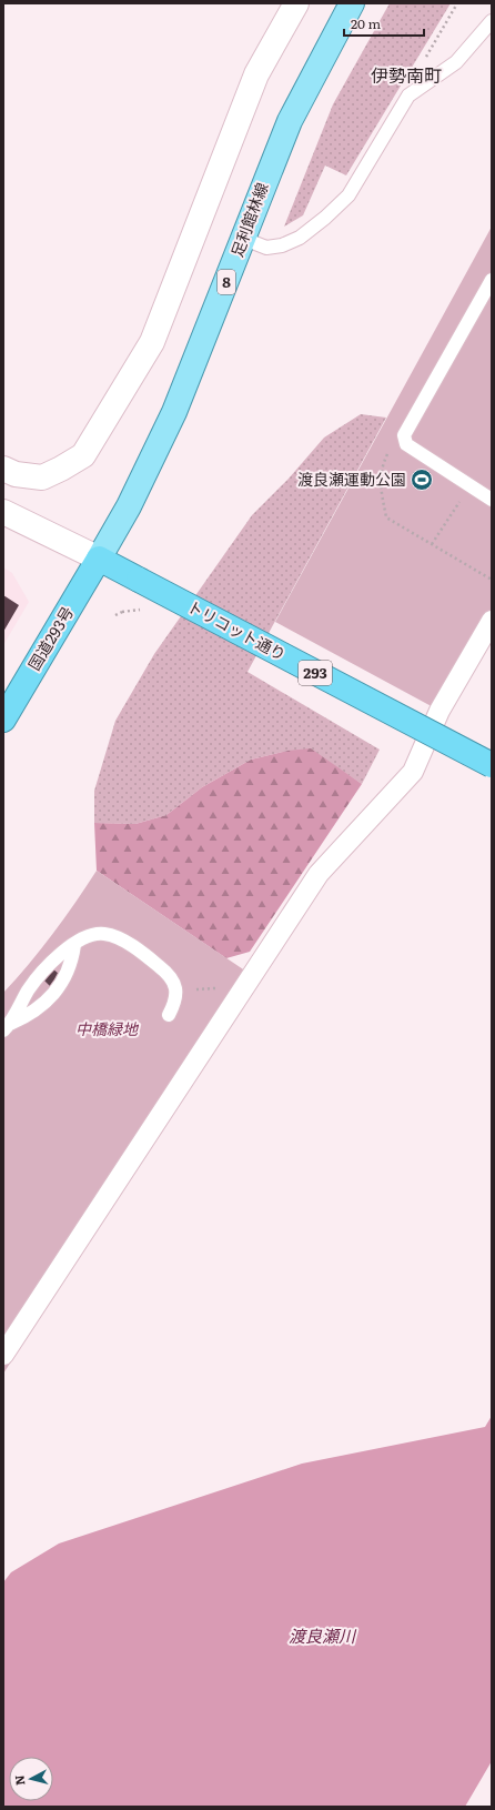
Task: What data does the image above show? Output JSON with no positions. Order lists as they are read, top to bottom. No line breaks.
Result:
{"streets":{"highway":["トリコット通り","国道293号","293"],"main road":["足利館林線","8"]},"crossings":[["足利館林線","トリコット通り"],["足利館林線","国道293号"],["トリコット通り","国道293号"]],"districts":["伊勢南町"],"water":["渡良瀬川"],"parks":["中橋緑地"],"places":{"sports":["渡良瀬運動公園"]},"scale_bar":"20 m","north":"left"}
